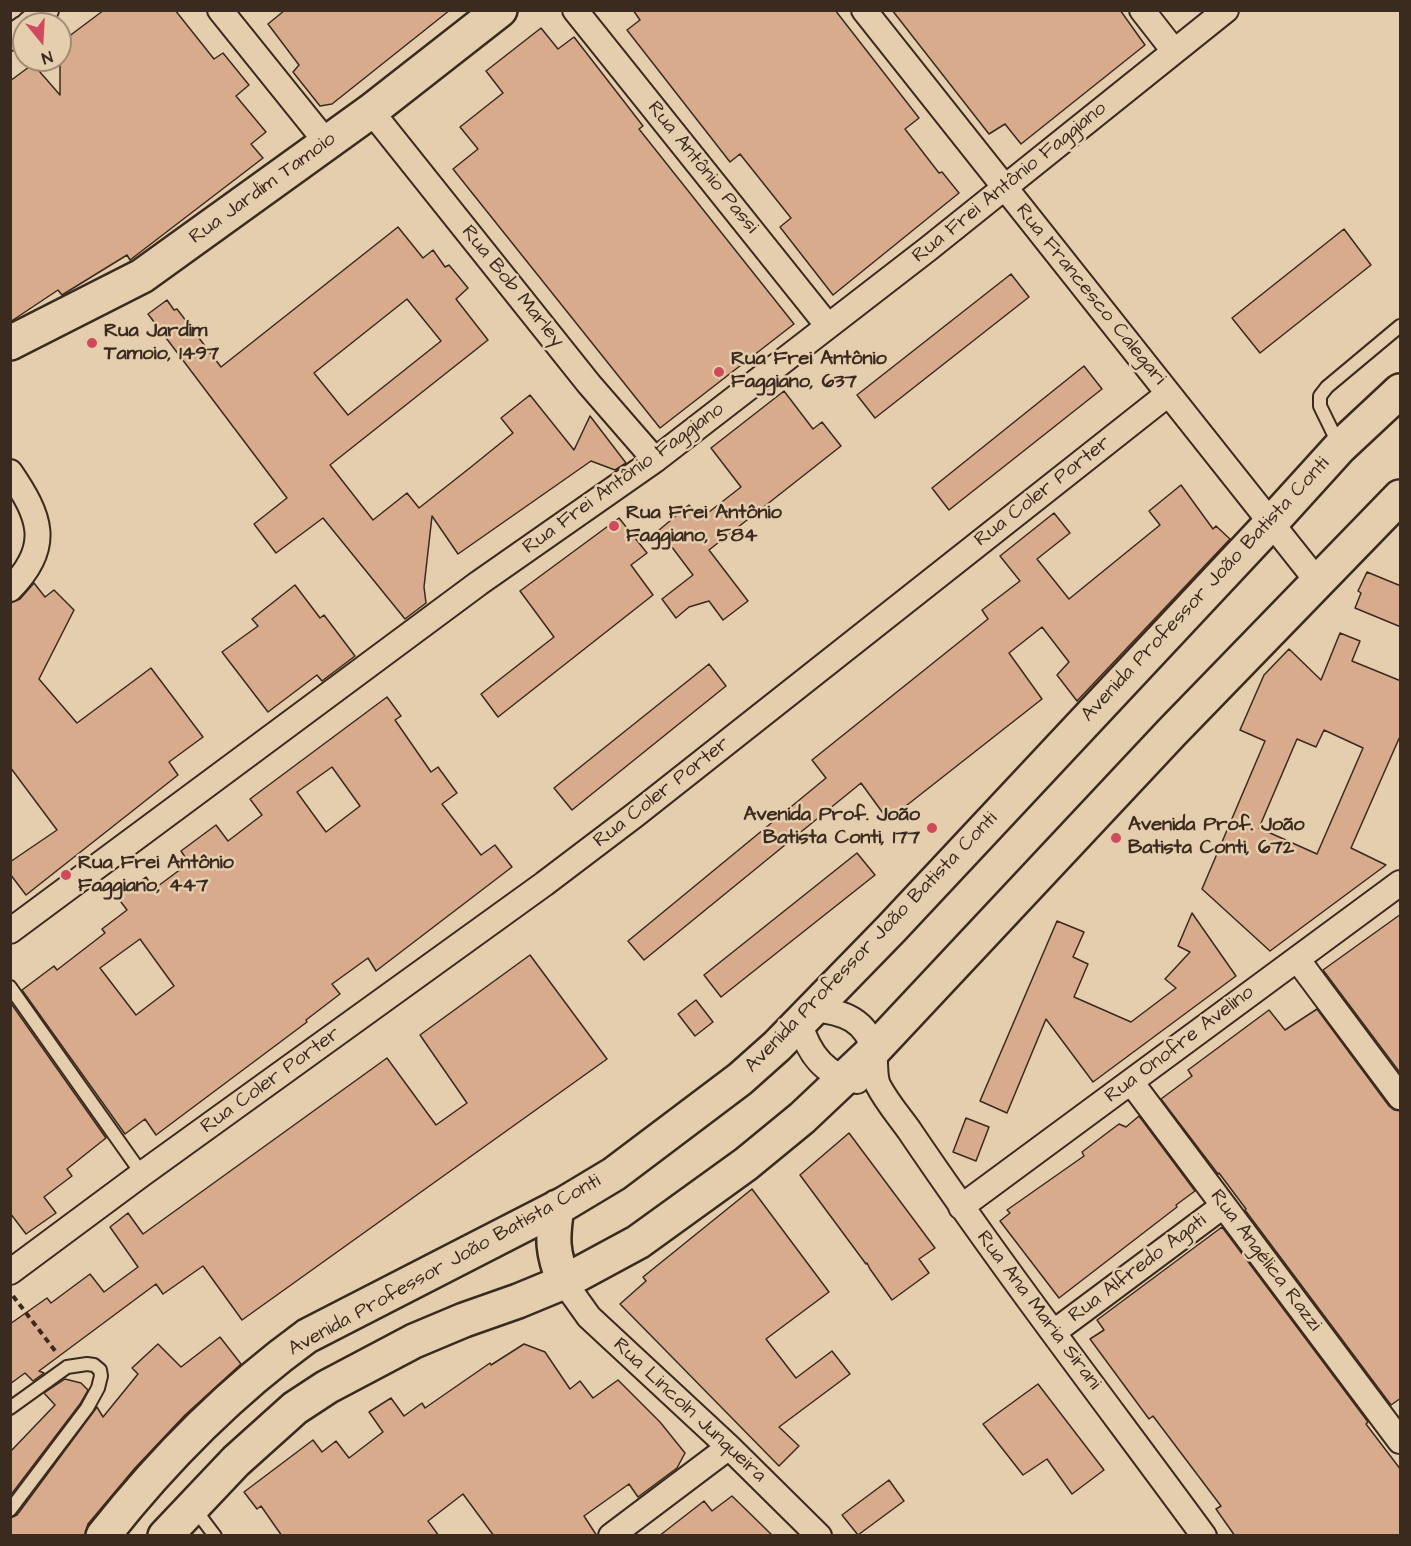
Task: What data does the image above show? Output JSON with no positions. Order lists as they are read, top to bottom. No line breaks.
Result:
{"streets":{"main road":["Rua Jardim Tamoio","Avenida Professor João Batista Conti"],"street":["Rua Antônio Passi","Rua Frei Antônio Faggiano","Rua Bob Marley","Rua Francesco Calegari","Rua Coler Porter","Rua Onofre Avelino","Rua Angélica Razzi","Rua Alfredo Agati","Rua Ana Maria Sirani","Rua Lincoln Junqueira"]},"crossings":[["Rua Antônio Passi","Rua Frei Antônio Faggiano"],["Rua Frei Antônio Faggiano","Rua Bob Marley"],["Rua Frei Antônio Faggiano","Rua Francesco Calegari"],["Rua Jardim Tamoio","Rua Bob Marley"],["Rua Francesco Calegari","Rua Coler Porter"],["Rua Francesco Calegari","Avenida Professor João Batista Conti"],["Avenida Professor João Batista Conti","Rua Ana Maria Sirani"],["Rua Onofre Avelino","Rua Angélica Razzi"],["Rua Onofre Avelino","Rua Ana Maria Sirani"],["Rua Angélica Razzi","Rua Alfredo Agati"],["Rua Alfredo Agati","Rua Ana Maria Sirani"]],"places":["Rua Jardim Tamoio, 1497","Rua Frei Antônio Faggiano, 637","Rua Frei Antônio Faggiano, 584","Avenida Prof. João Batista Conti, 177","Avenida Prof. João Batista Conti, 672","Rua Frei Antônio Faggiano, 447"],"north":"bottom"}
